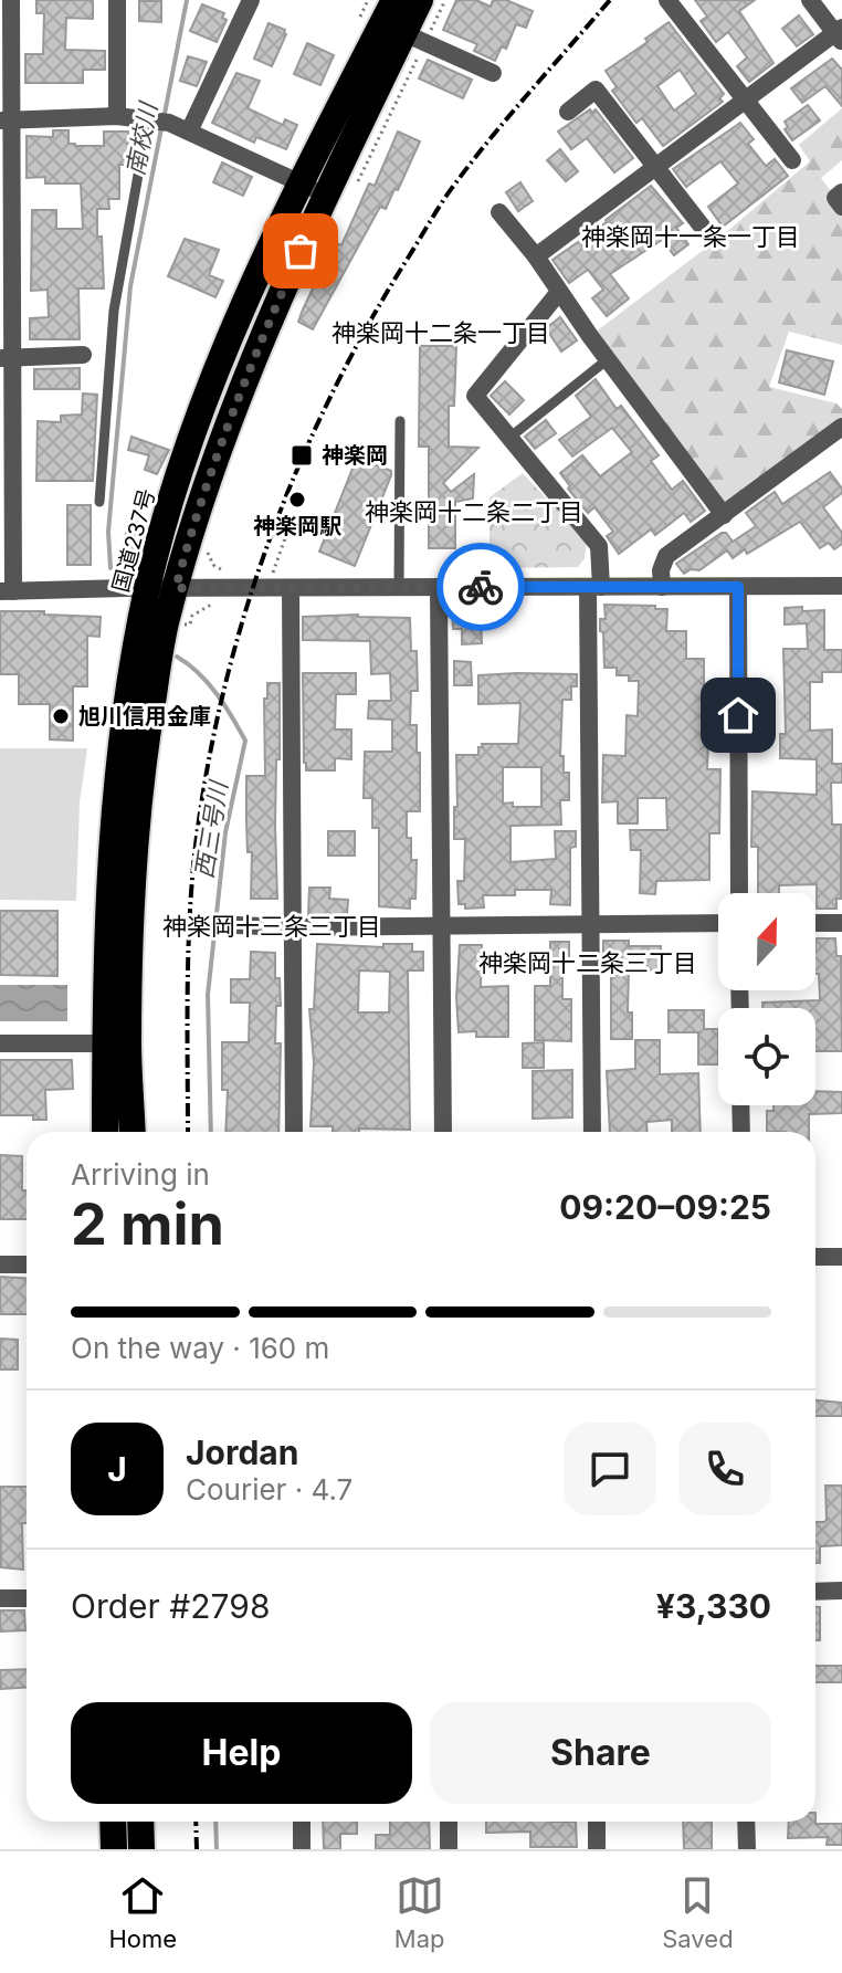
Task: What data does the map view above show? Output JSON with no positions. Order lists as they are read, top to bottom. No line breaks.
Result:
{"streets":{"highway":["国道237号"]},"districts":["神楽岡十一条一丁目","神楽岡十二条一丁目","神楽岡十二条二丁目","神楽岡十三条三丁目","神楽岡十二条三丁目"],"water":["南校川","西三号川"],"places":{"transit":["神楽岡"],"other":["神楽岡駅","旭川信用金庫"]},"north":"top","page":{"heading":["2 min","Arriving in","09:20–09:25"],"panel":["Jordan","Courier · 4.7","Order #2798","¥3,330"],"bar":"On the way · 160 m","round":"J","buttons":["Help","Share"],"tabs":["Home","Map","Saved"]}}
